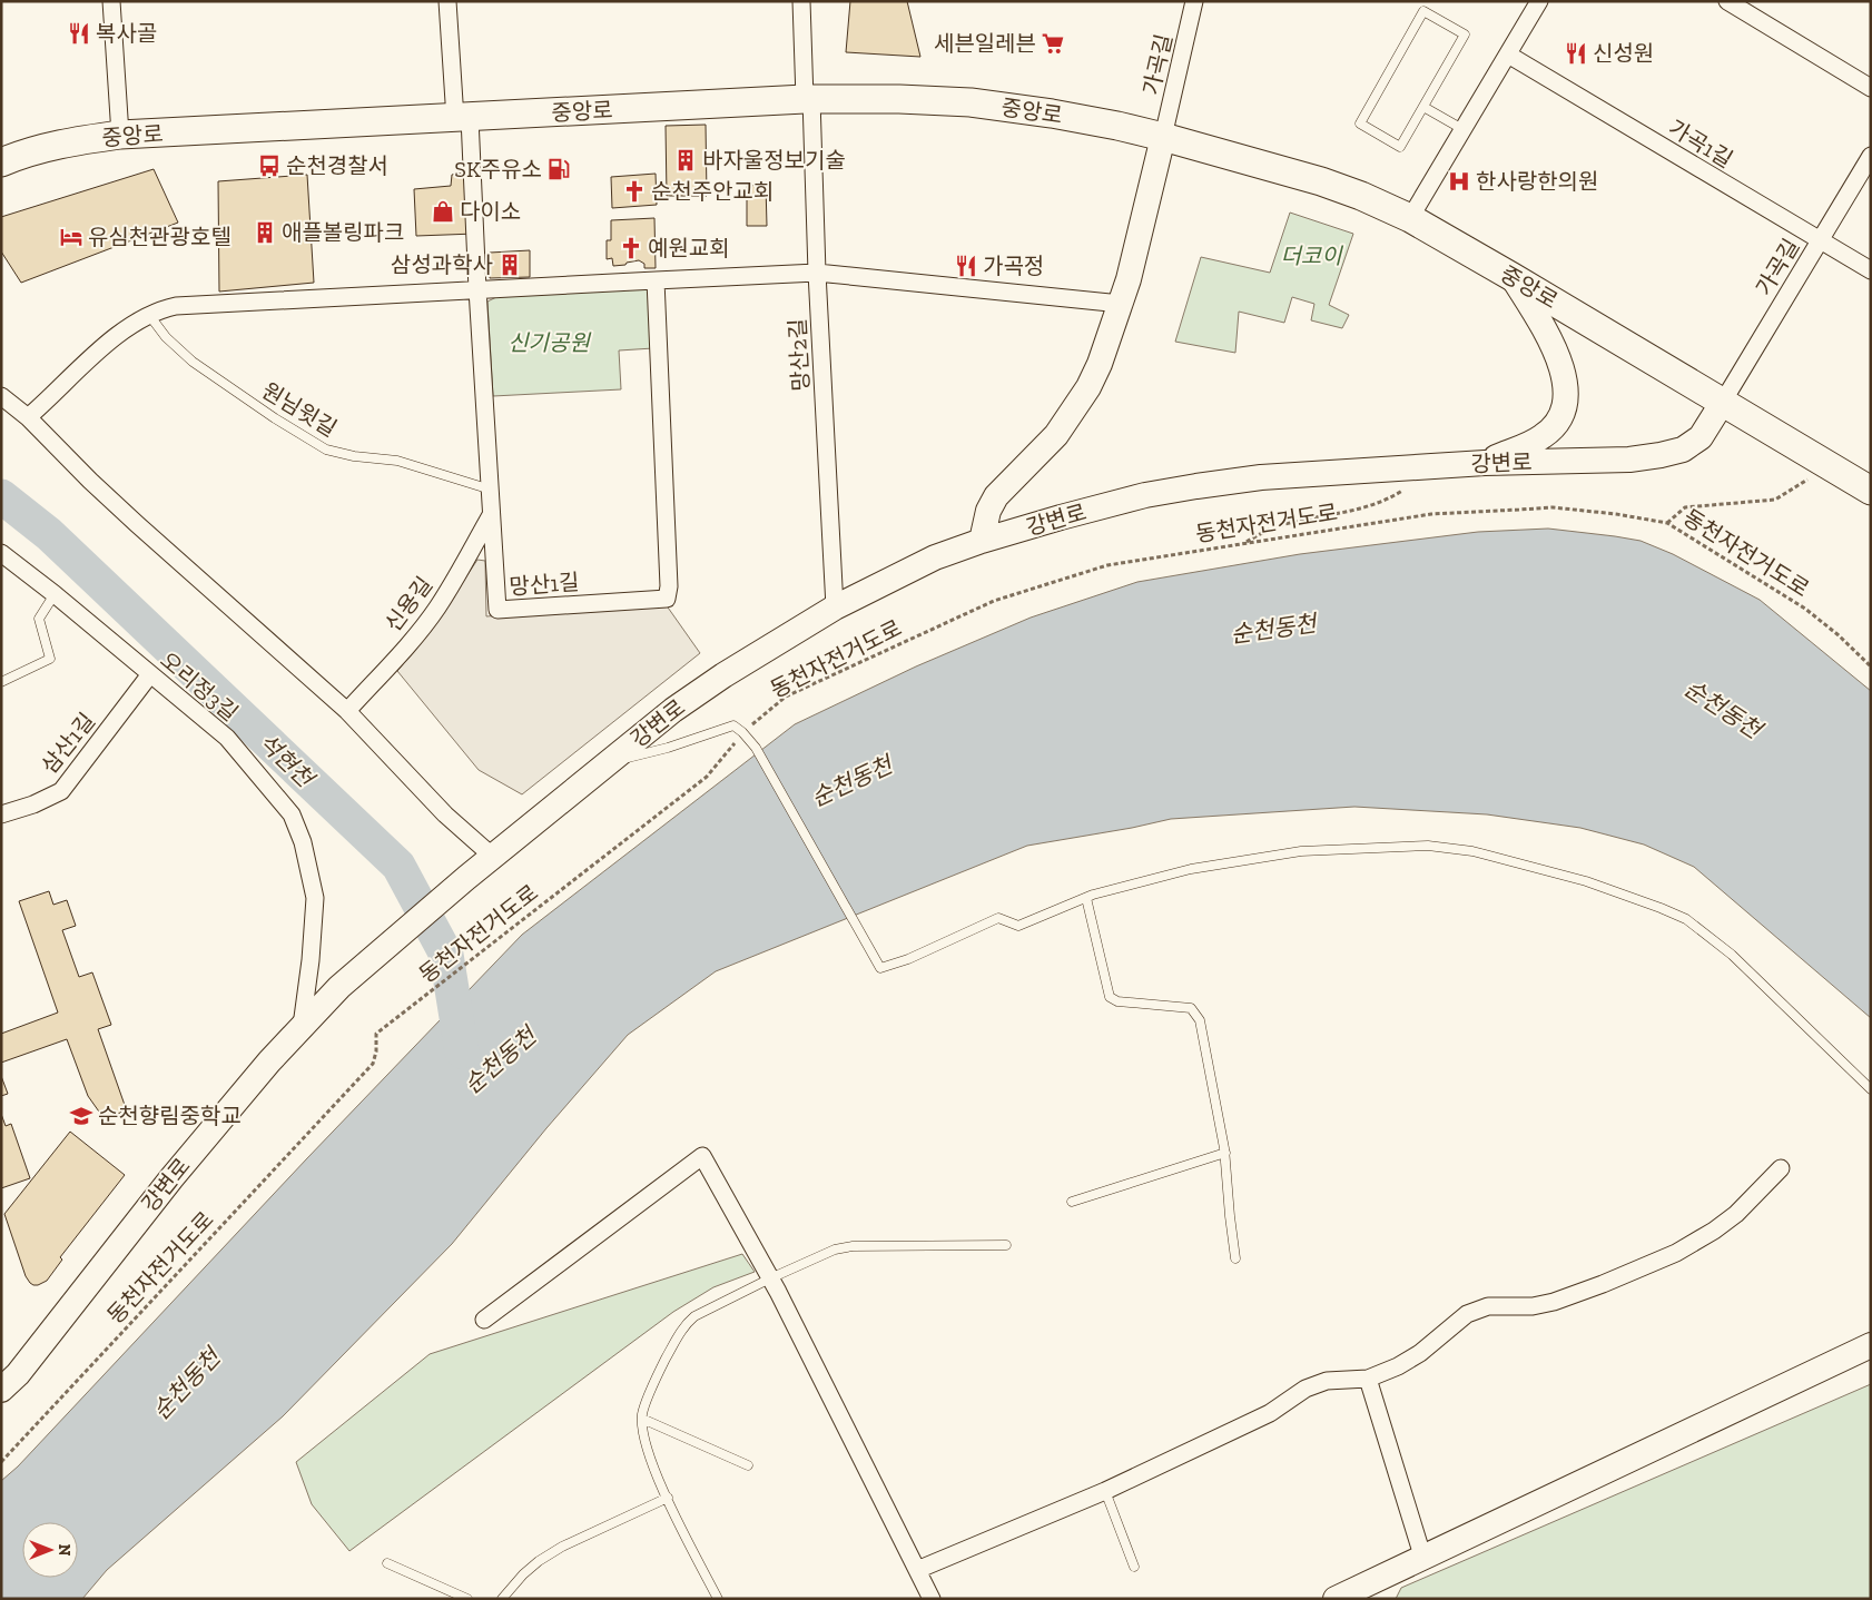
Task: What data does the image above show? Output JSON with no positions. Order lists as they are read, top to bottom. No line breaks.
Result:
{"streets":{"main road":["중앙로","강변로"],"street":["가곡길","가곡1길","망산2길","망산1길","신용길","오리정3길","삼산1길"],"lane":["원님윗길"],"path":["동천자전거도로"]},"crossings":[["가곡길","중앙로"],["가곡길","가곡1길"],["가곡길","강변로"],["중앙로","망산2길"],["중앙로","강변로"],["중앙로","망산1길"],["망산2길","강변로"],["원님윗길","망산1길"],["강변로","오리정3길"],["망산1길","신용길"],["오리정3길","삼산1길"]],"water":["순천동천","석현천"],"parks":["더코이","신기공원"],"places":{"restaurant":["복사골","신성원","가곡정"],"supermarket":["세븐일레븐"],"building":["바자울정보기술","애플볼링파크","삼성과학사"],"bus stop":["순천경찰서"],"fuel station":["SK주유소"],"hospital":["한사랑한의원"],"church":["순천주안교회","예원교회"],"shop":["다이소"],"hotel":["유심천관광호텔"],"school or university":["순천향림중학교"]},"north":"right"}
